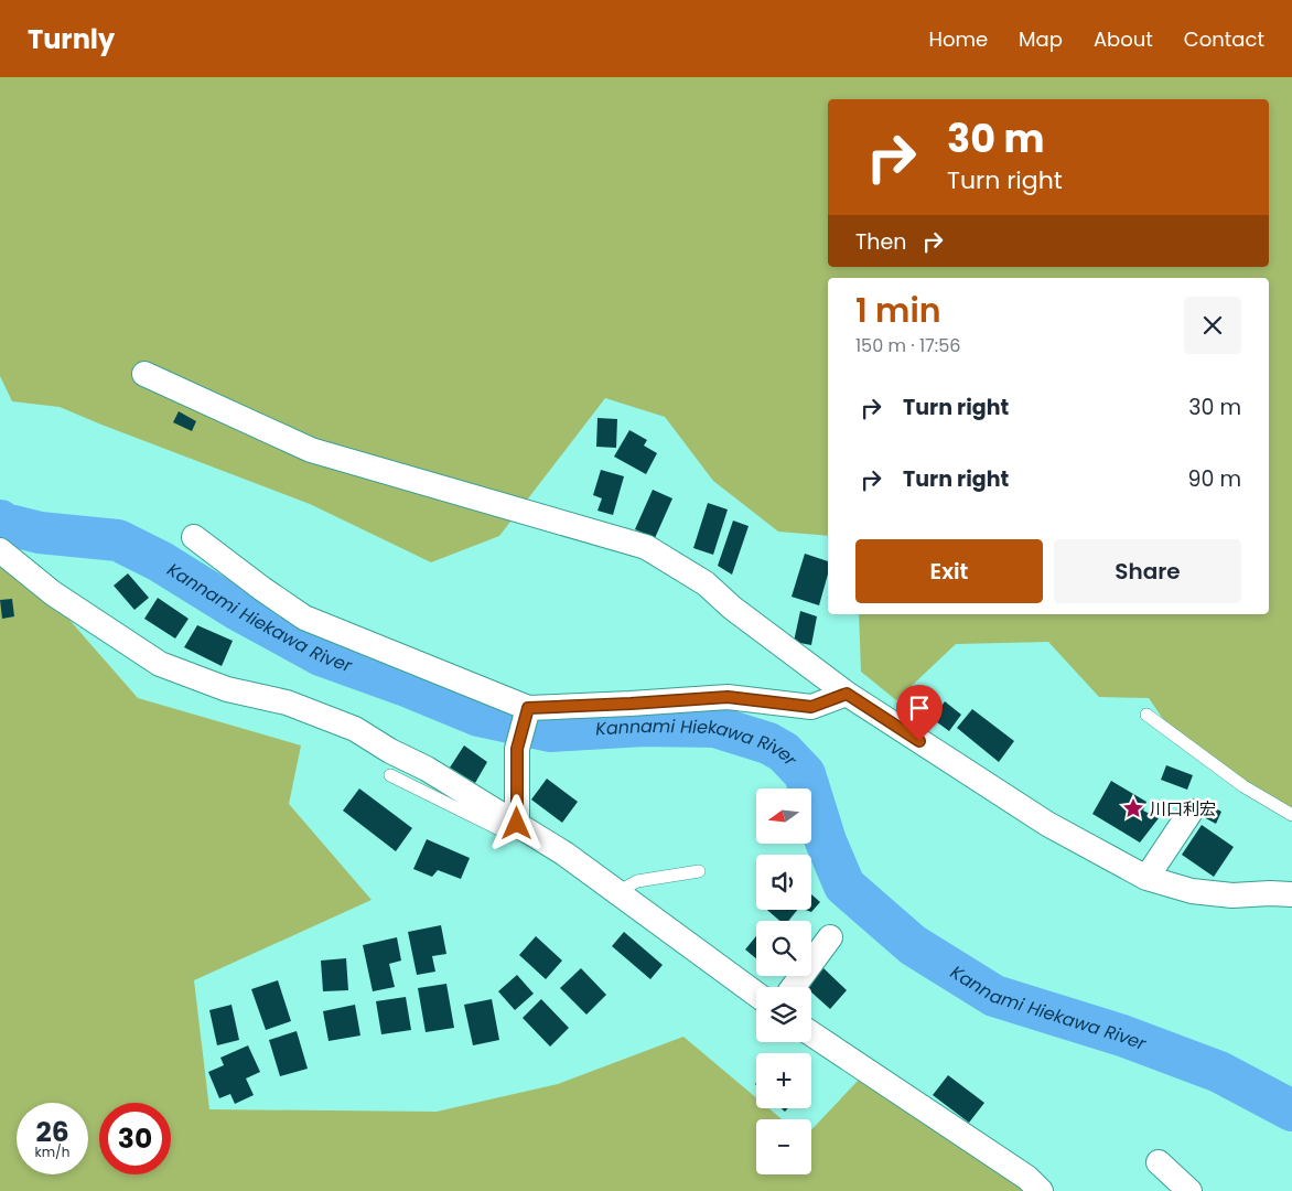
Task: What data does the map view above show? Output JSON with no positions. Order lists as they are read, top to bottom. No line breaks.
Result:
{"water":["Kannami Hiekawa River"],"places":{"place":["川口利宏"]},"north":"left","page":{"header":"Turnly","nav":["Home","Map","About","Contact"],"turn":["30 m","Turn right"],"then":"Then","heading":["1 min","150 m · 17:56"],"list":[{"name":"Turn right","value":"30 m"},{"name":"Turn right","value":"90 m"}],"buttons":["Exit","Share"],"map_buttons":["+","−"],"speed":"26 km/h","limit":"30"}}
